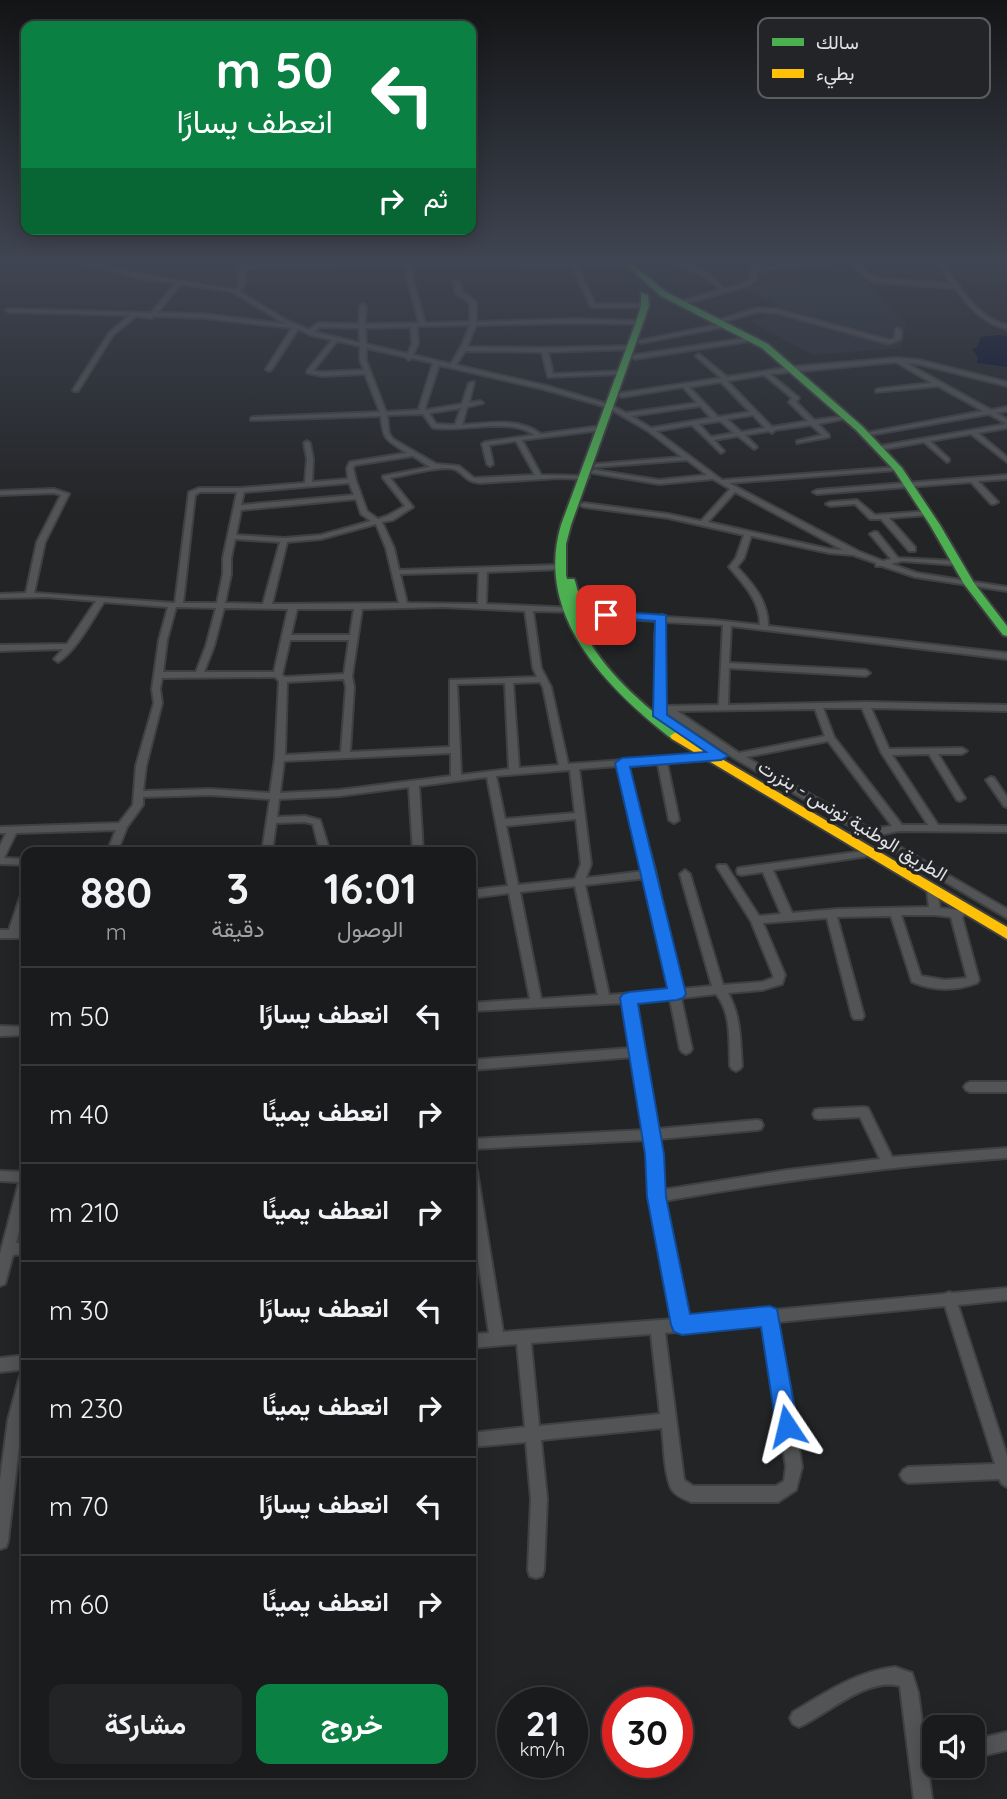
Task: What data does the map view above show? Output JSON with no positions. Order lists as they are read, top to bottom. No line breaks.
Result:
{"streets":{"main road":["الطريق الوطنية تونس - بنزرت"]},"legend":["سالك","بطيء"],"page":{"turn":["50 m","انعطف يسارًا"],"then":"ثم","eta":["16:01","الوصول","3","دقيقة","880","m"],"list":[{"name":"انعطف يسارًا","value":"50 m"},{"name":"انعطف يمينًا","value":"40 m"},{"name":"انعطف يمينًا","value":"210 m"},{"name":"انعطف يسارًا","value":"30 m"},{"name":"انعطف يمينًا","value":"230 m"},{"name":"انعطف يسارًا","value":"70 m"},{"name":"انعطف يمينًا","value":"60 m"}],"buttons":["خروج","مشاركة"],"speed":"21 km/h","limit":"30"}}
